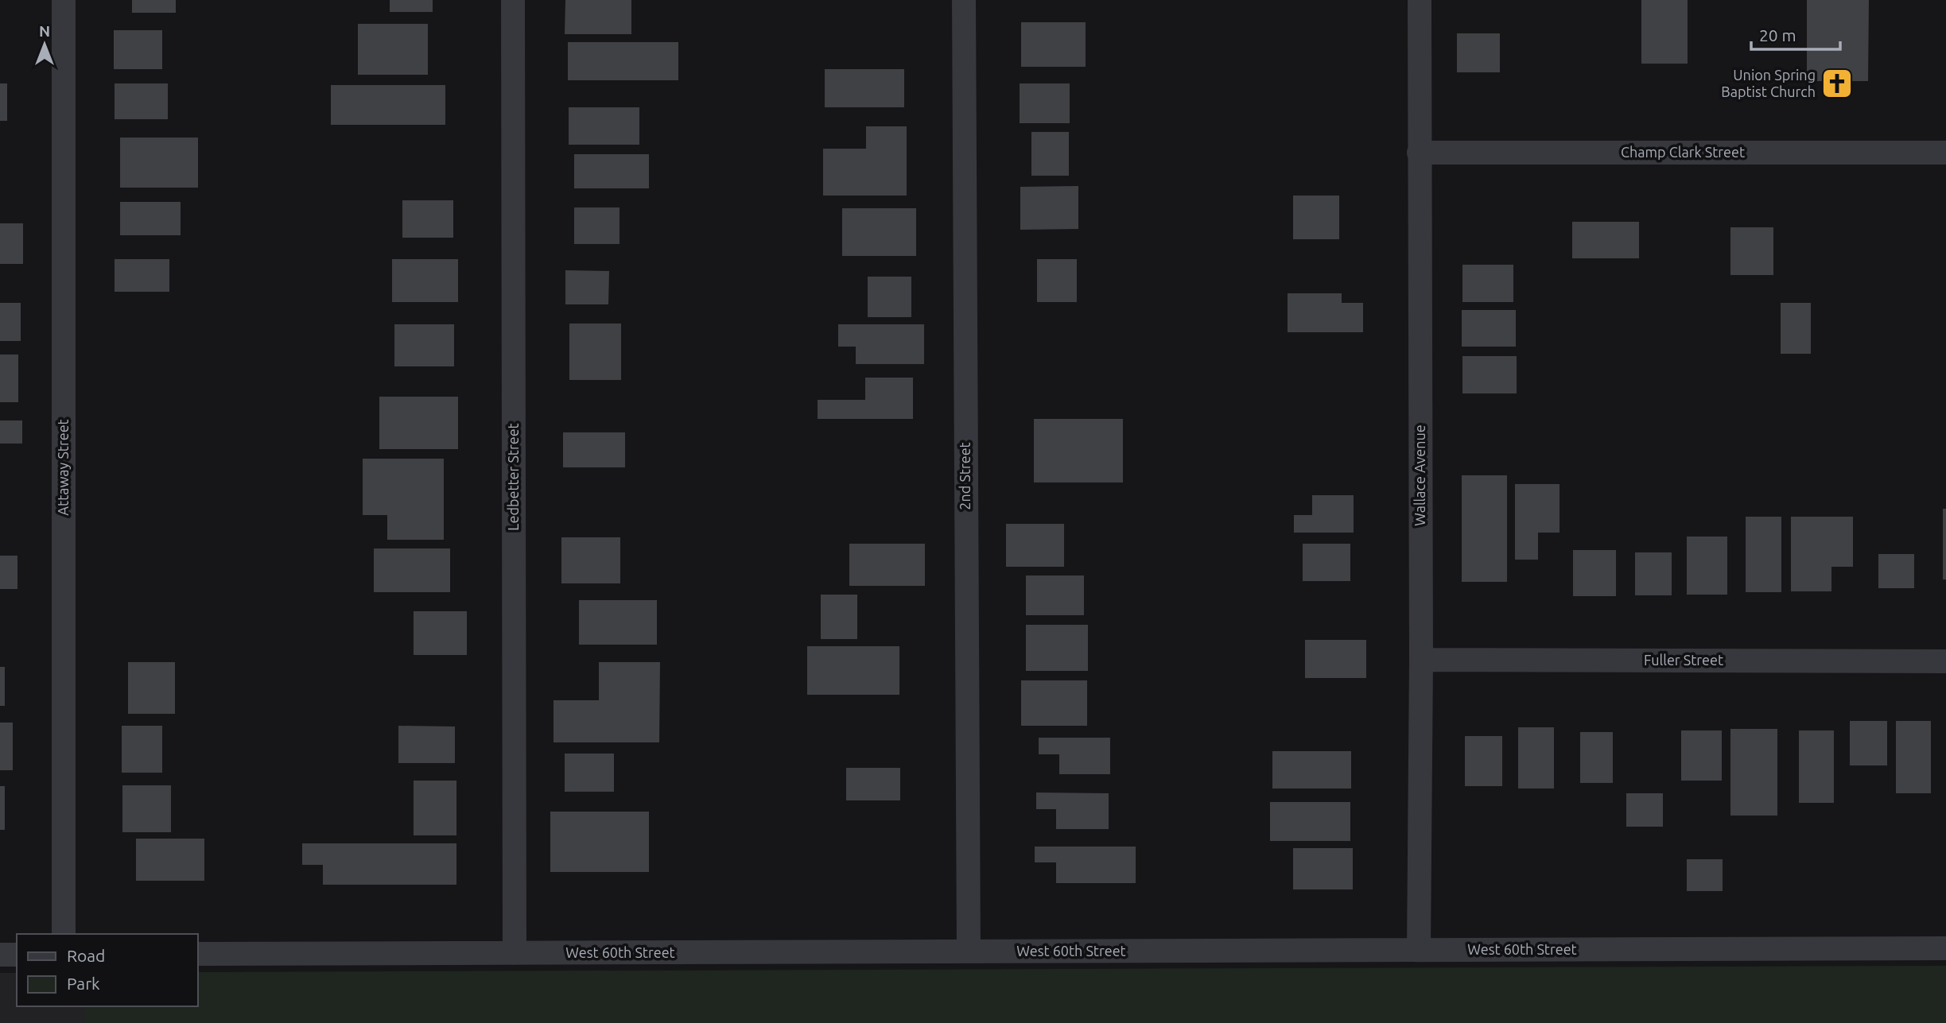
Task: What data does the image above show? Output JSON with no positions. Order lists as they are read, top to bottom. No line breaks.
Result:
{"streets":{"street":["Champ Clark Street","Attaway Street","Wallace Avenue","2nd Street","Ledbetter Street","Fuller Street","West 60th Street"]},"crossings":[["Champ Clark Street","Wallace Avenue"],["Wallace Avenue","Fuller Street"],["Wallace Avenue","West 60th Street"],["2nd Street","West 60th Street"],["Ledbetter Street","West 60th Street"]],"places":{"church":["Union Spring Baptist Church"]},"legend":["Road","Park"],"scale_bar":"20 m","north":"top"}
